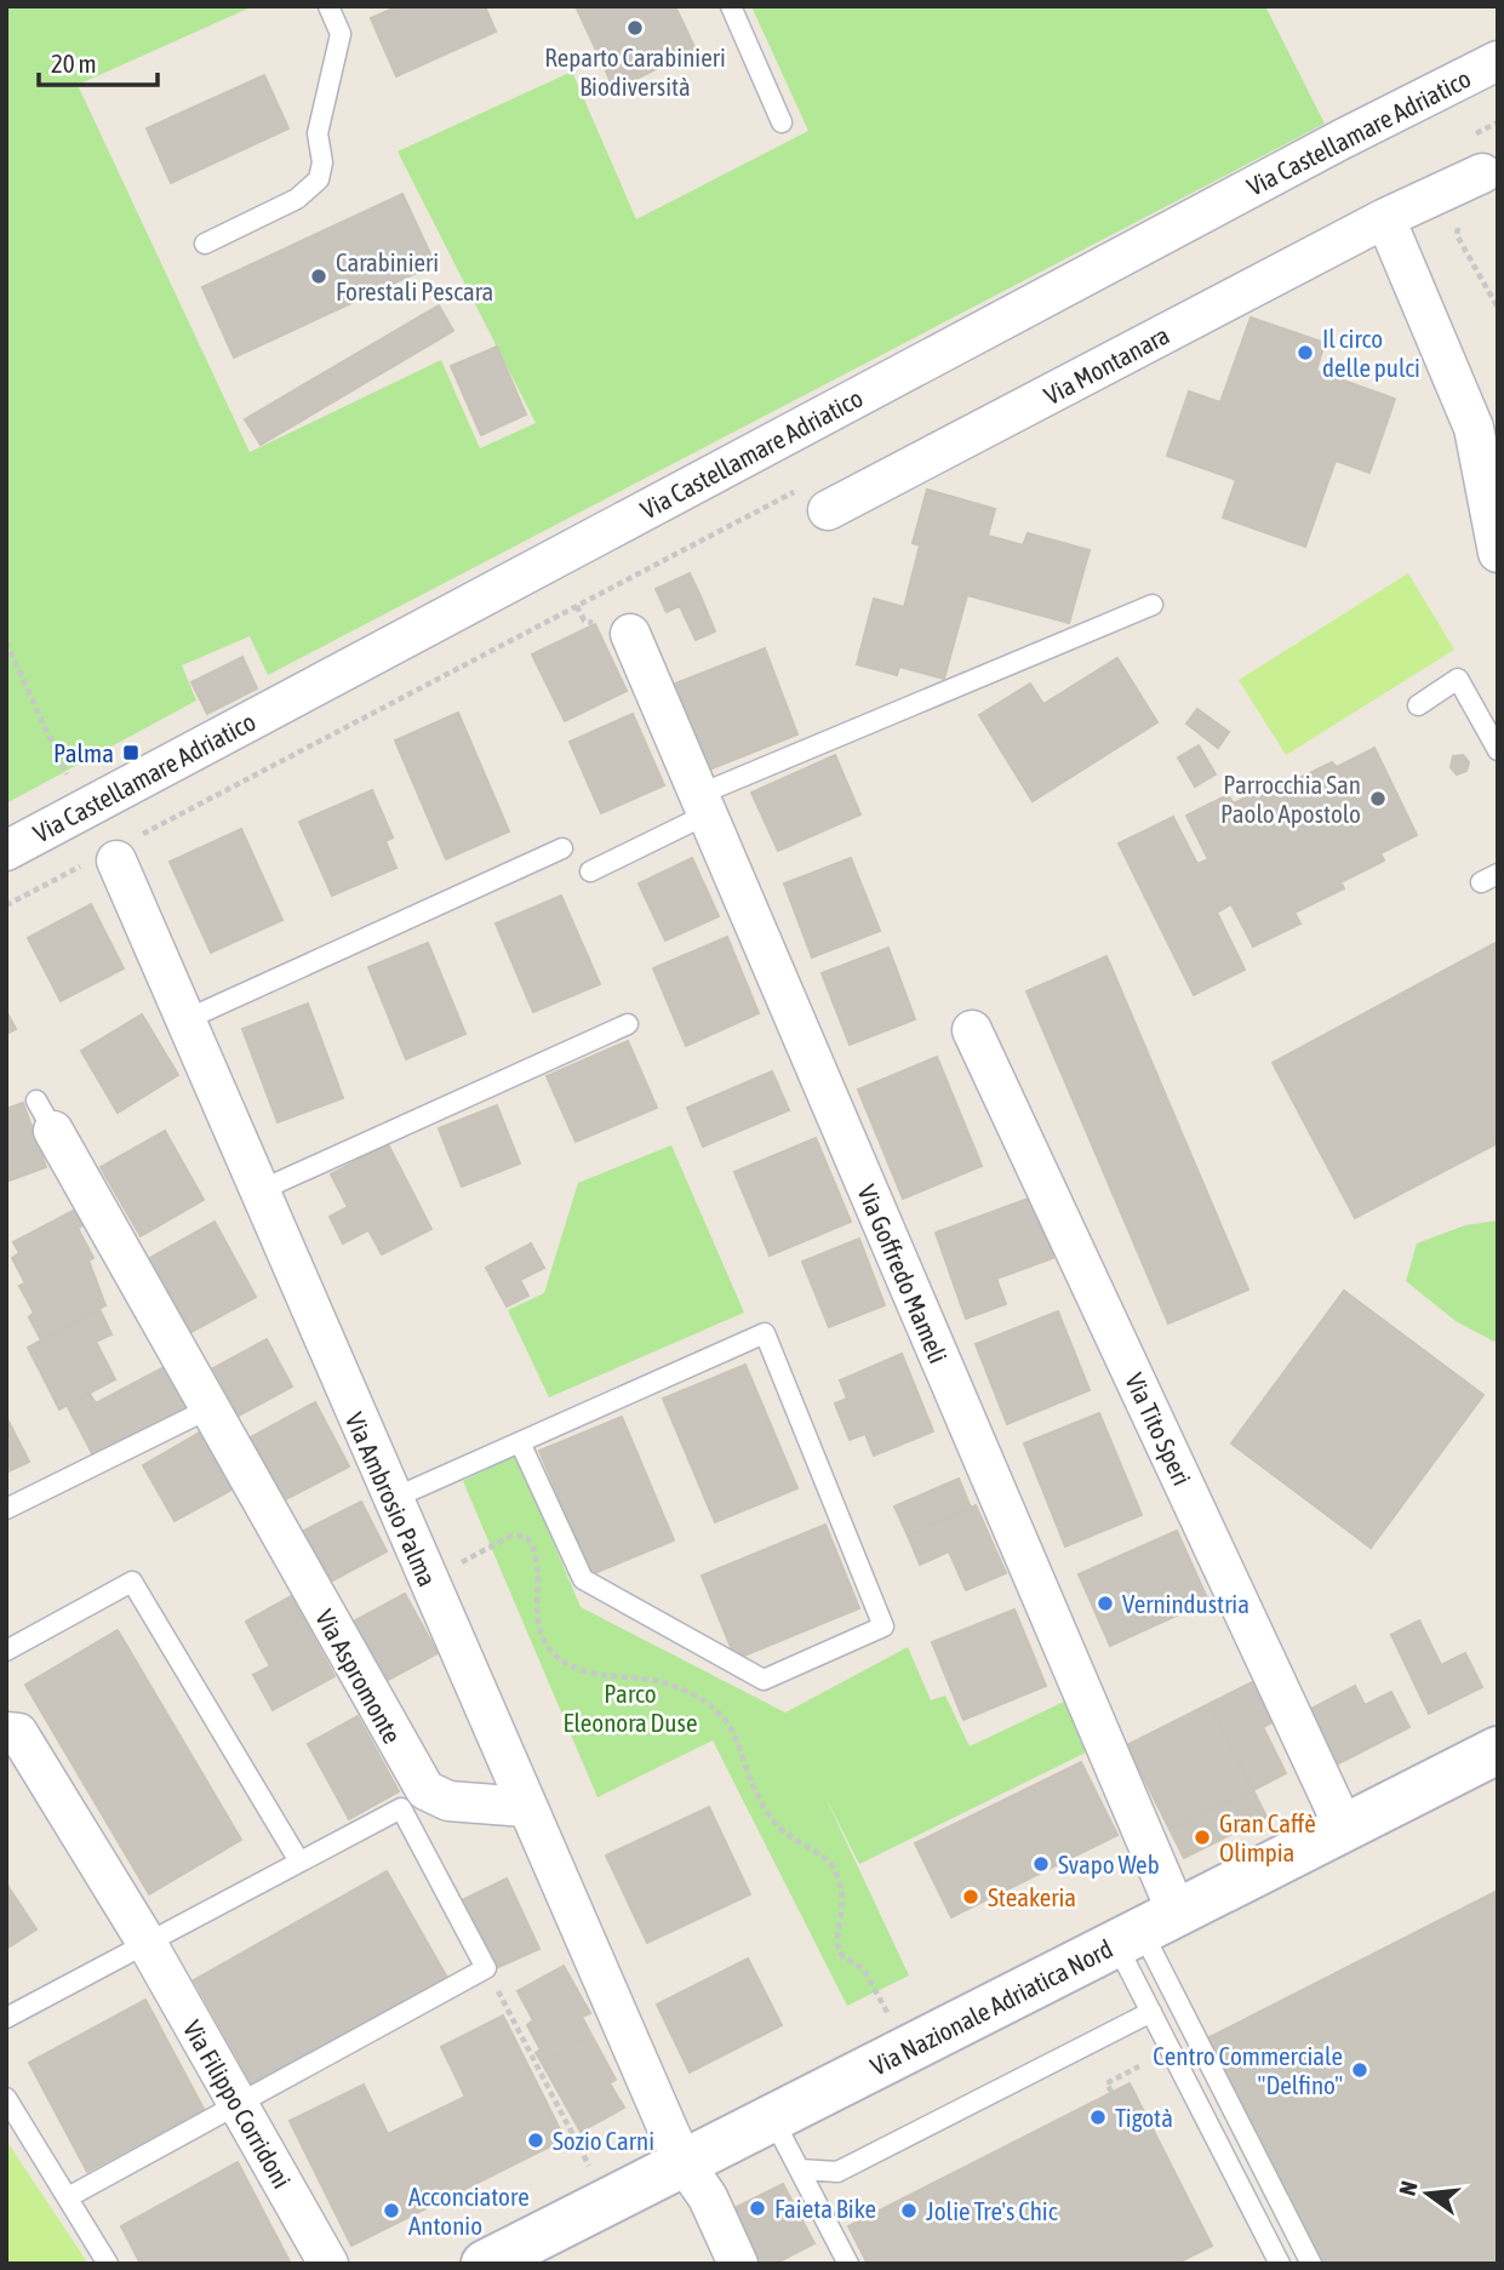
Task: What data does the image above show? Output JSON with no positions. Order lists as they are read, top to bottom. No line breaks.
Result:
{"streets":{"main road":["Via Nazionale Adriatica Nord"],"street":["Via Castellamare Adriatico","Via Montanara","Via Goffredo Mameli","Via Tito Speri","Via Ambrosio Palma","Via Aspromonte","Via Filippo Corridoni"]},"crossings":[["Via Castellamare Adriatico","Via Montanara"],["Via Castellamare Adriatico","Via Ambrosio Palma"],["Via Goffredo Mameli","Via Nazionale Adriatica Nord"],["Via Tito Speri","Via Nazionale Adriatica Nord"],["Via Ambrosio Palma","Via Aspromonte"]],"parks":["Parco Eleonora Duse"],"places":{"other":["Reparto Carabinieri Biodiversità","Carabinieri Forestali Pescara","Il circo delle pulci","Parrocchia San Paolo Apostolo","Vernindustria","Gran Caffè Olimpia","Svapo Web","Steakeria","Centro Commerciale \"Delfino\"","Tigotà","Sozio Carni","Faieta Bike","Acconciatore Antonio","Jolie Tre's Chic"],"transit":["Palma"]},"scale_bar":"20 m","north":"left"}
